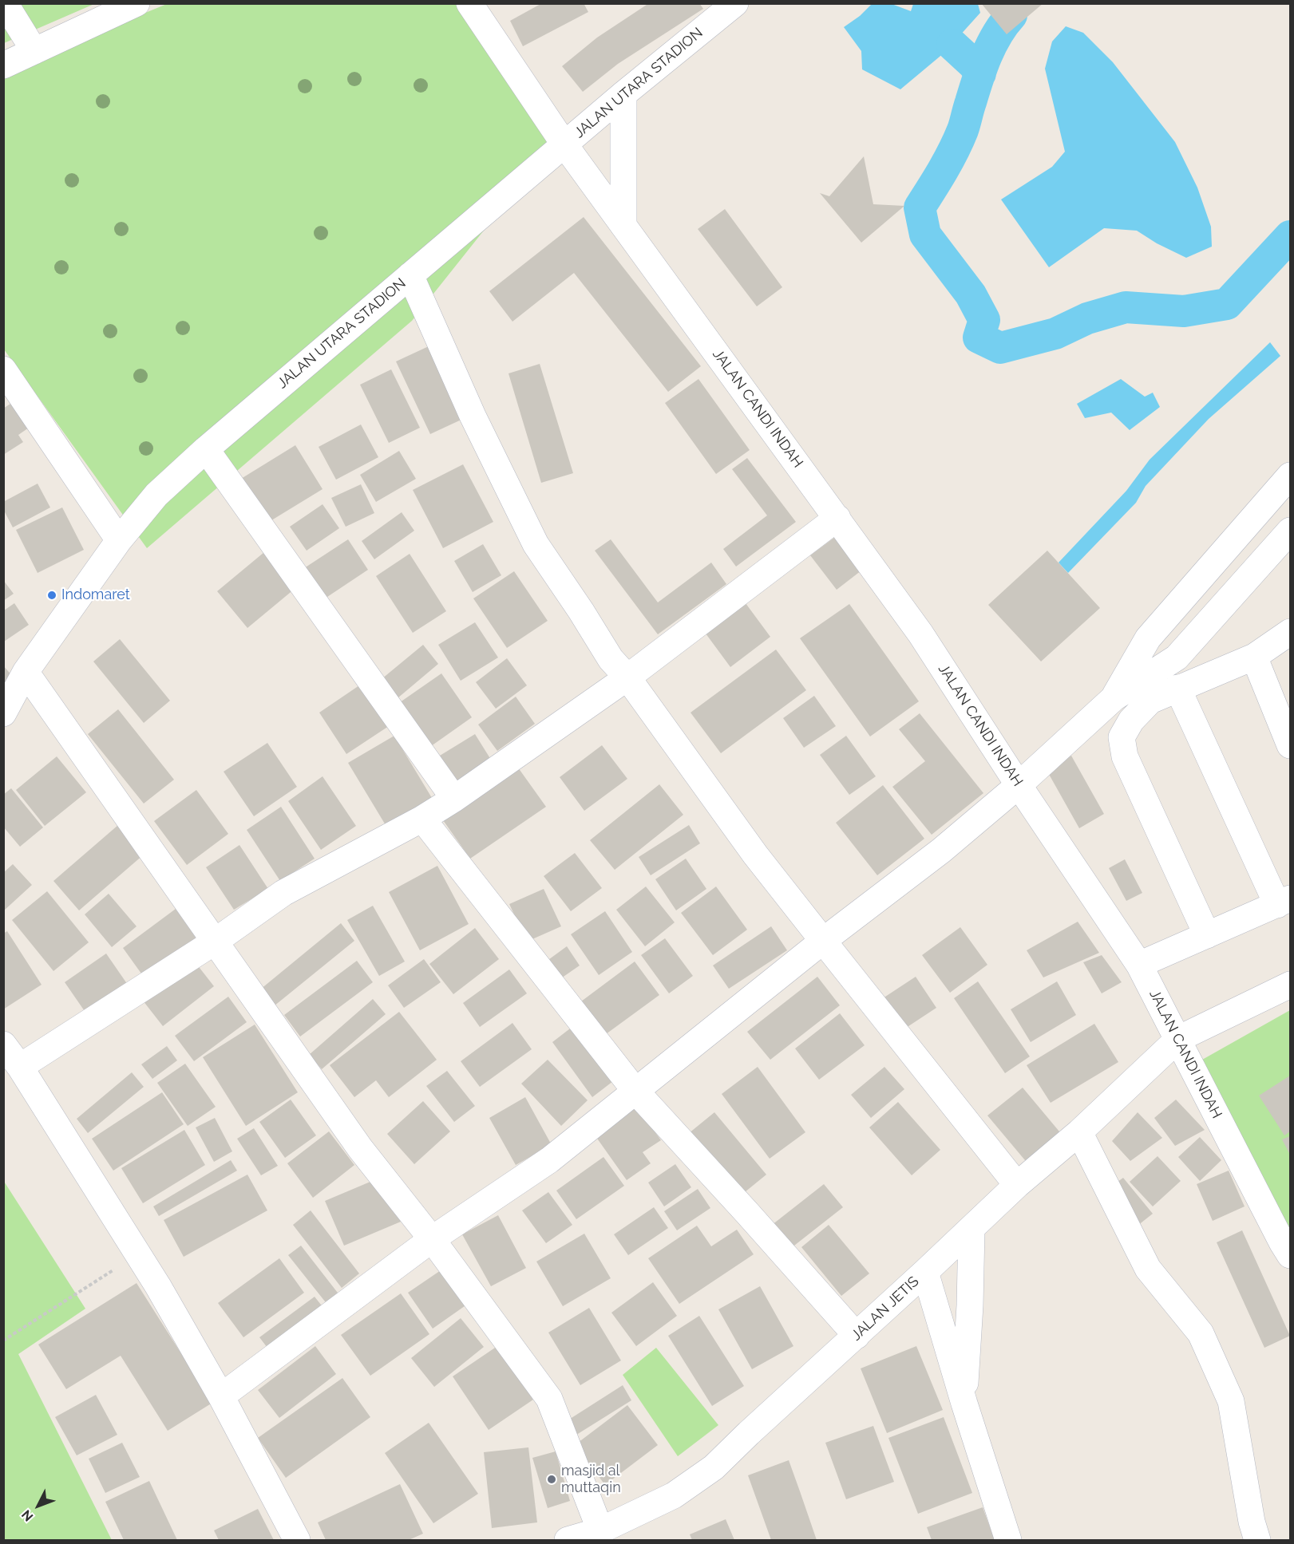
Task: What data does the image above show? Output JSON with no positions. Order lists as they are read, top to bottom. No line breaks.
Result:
{"streets":{"street":["JALAN UTARA STADION","JALAN CANDI INDAH","JALAN JETIS"]},"crossings":[["JALAN UTARA STADION","JALAN CANDI INDAH"],["JALAN CANDI INDAH","JALAN JETIS"]],"places":["Indomaret","masjid al muttaqin"],"north":"bottom left"}
